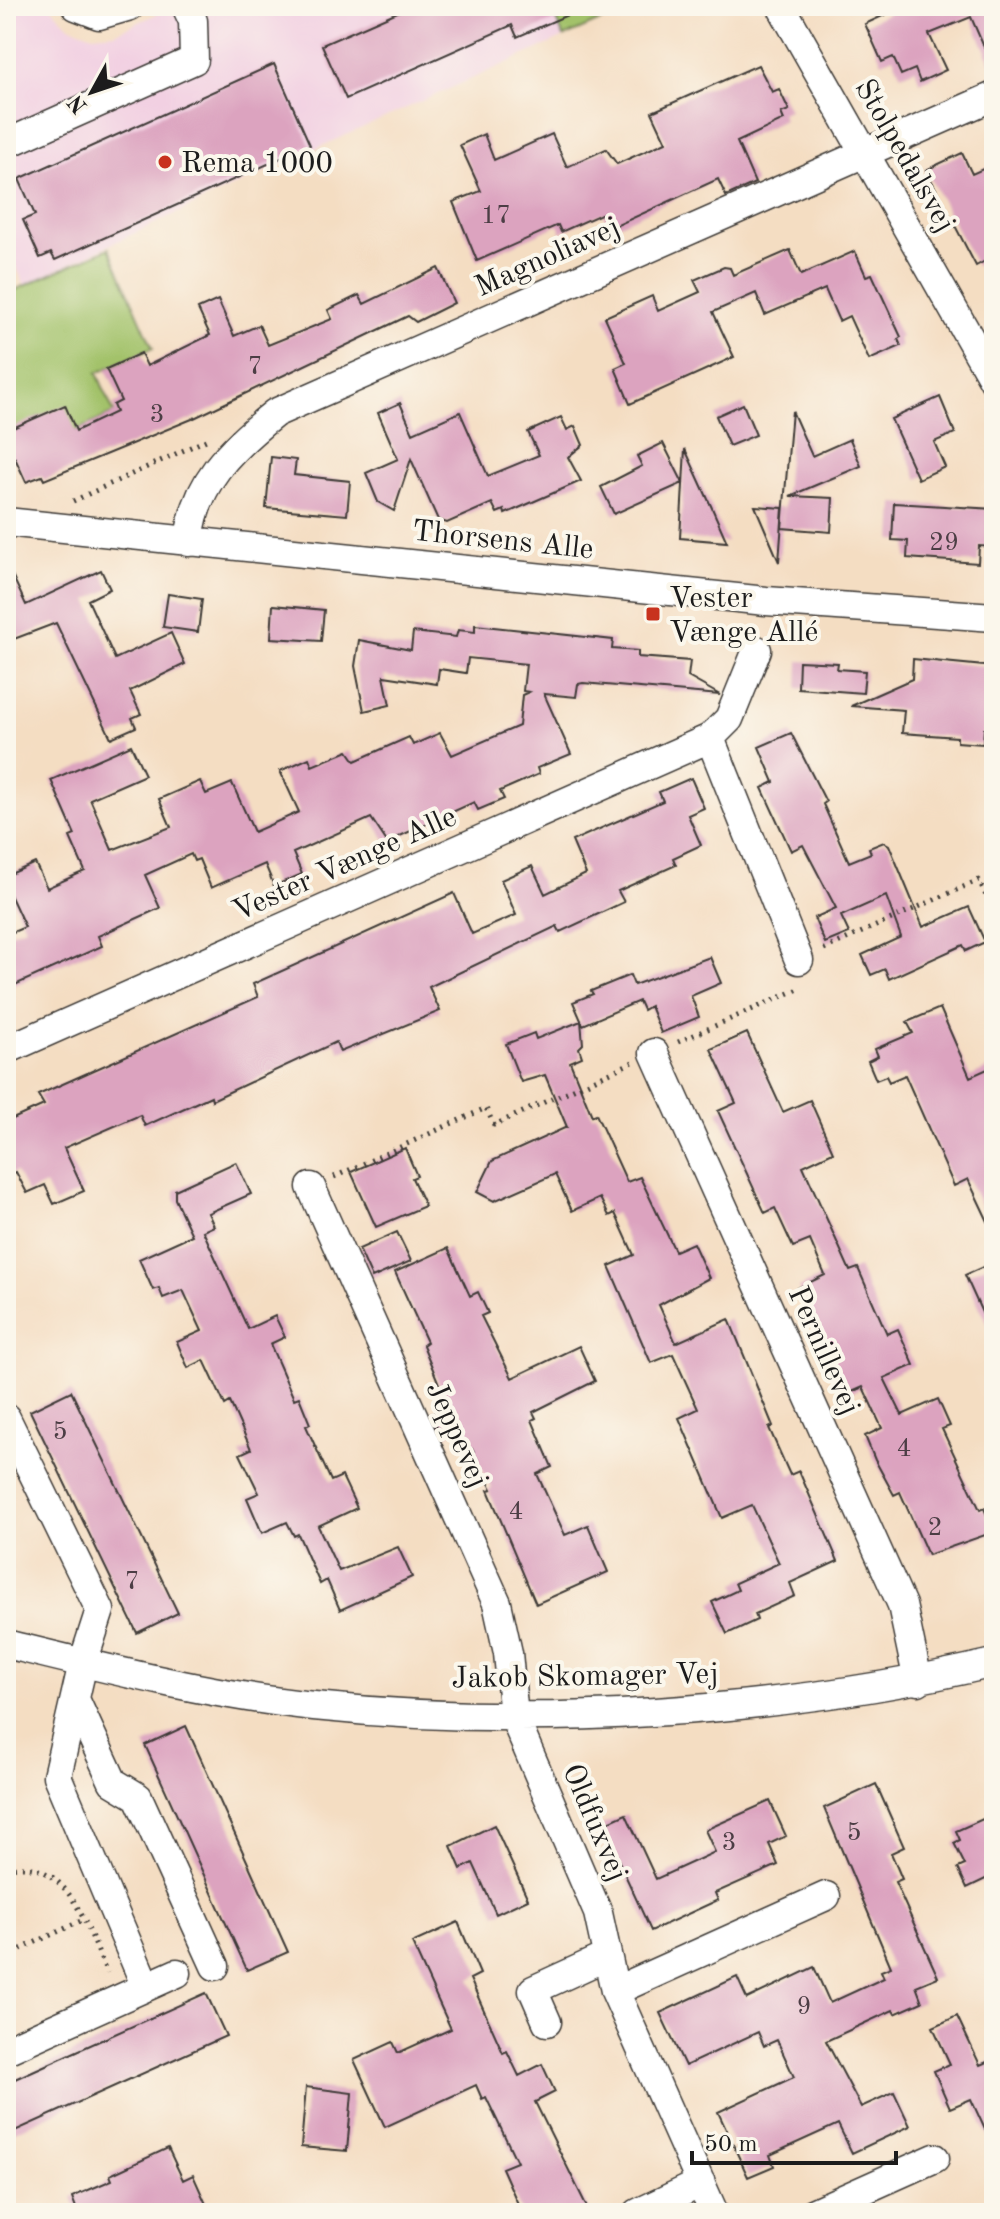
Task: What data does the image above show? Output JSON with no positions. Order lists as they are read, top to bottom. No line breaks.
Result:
{"streets":{"street":["Stolpedalsvej","Magnoliavej","Thorsens Alle","Vester Vænge Alle","Pernillevej","Jeppevej","Jakob Skomager Vej","Oldfuxvej"]},"crossings":[["Stolpedalsvej","Magnoliavej"],["Magnoliavej","Thorsens Alle"],["Pernillevej","Jakob Skomager Vej"],["Jeppevej","Jakob Skomager Vej"],["Jeppevej","Oldfuxvej"],["Jakob Skomager Vej","Oldfuxvej"]],"places":{"other":["Rema 1000"],"transit":["Vester Vænge Allé"]},"house_numbers":["17","7","3","29","5","4","4","2","7","5","3","9"],"scale_bar":"50 m","north":"bottom left"}
